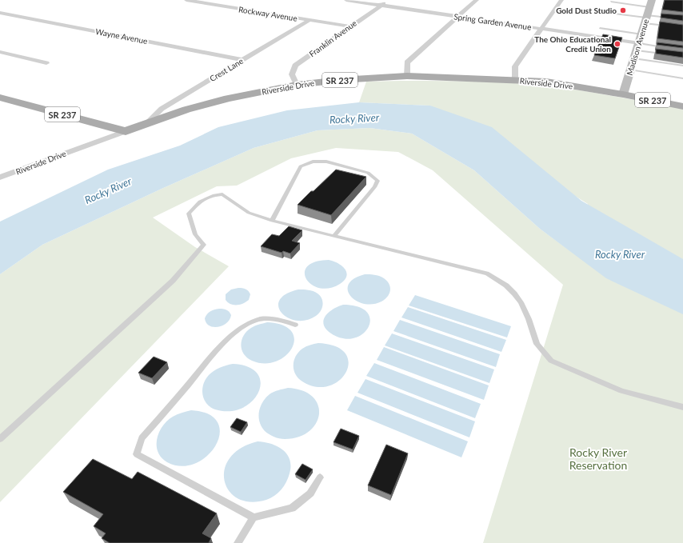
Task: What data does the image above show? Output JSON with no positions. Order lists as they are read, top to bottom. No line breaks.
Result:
{"streets":{"main road":["Madison Avenue","SR 237","Riverside Drive"],"street":["Rockway Avenue","Spring Garden Avenue","Wayne Avenue","Franklin Avenue","Crest Lane"]},"crossings":[["Rockway Avenue","Franklin Avenue"],["Rockway Avenue","Crest Lane"],["Spring Garden Avenue","Franklin Avenue"],["Spring Garden Avenue","Madison Avenue"],["Wayne Avenue","Crest Lane"],["Franklin Avenue","Riverside Drive"],["Madison Avenue","Riverside Drive"],["Crest Lane","Riverside Drive"],["SR 237","Riverside Drive"]],"water":["Rocky River"],"parks":["Rocky River Reservation"],"places":["Gold Dust Studio","The Ohio Educational Credit Union"]}
